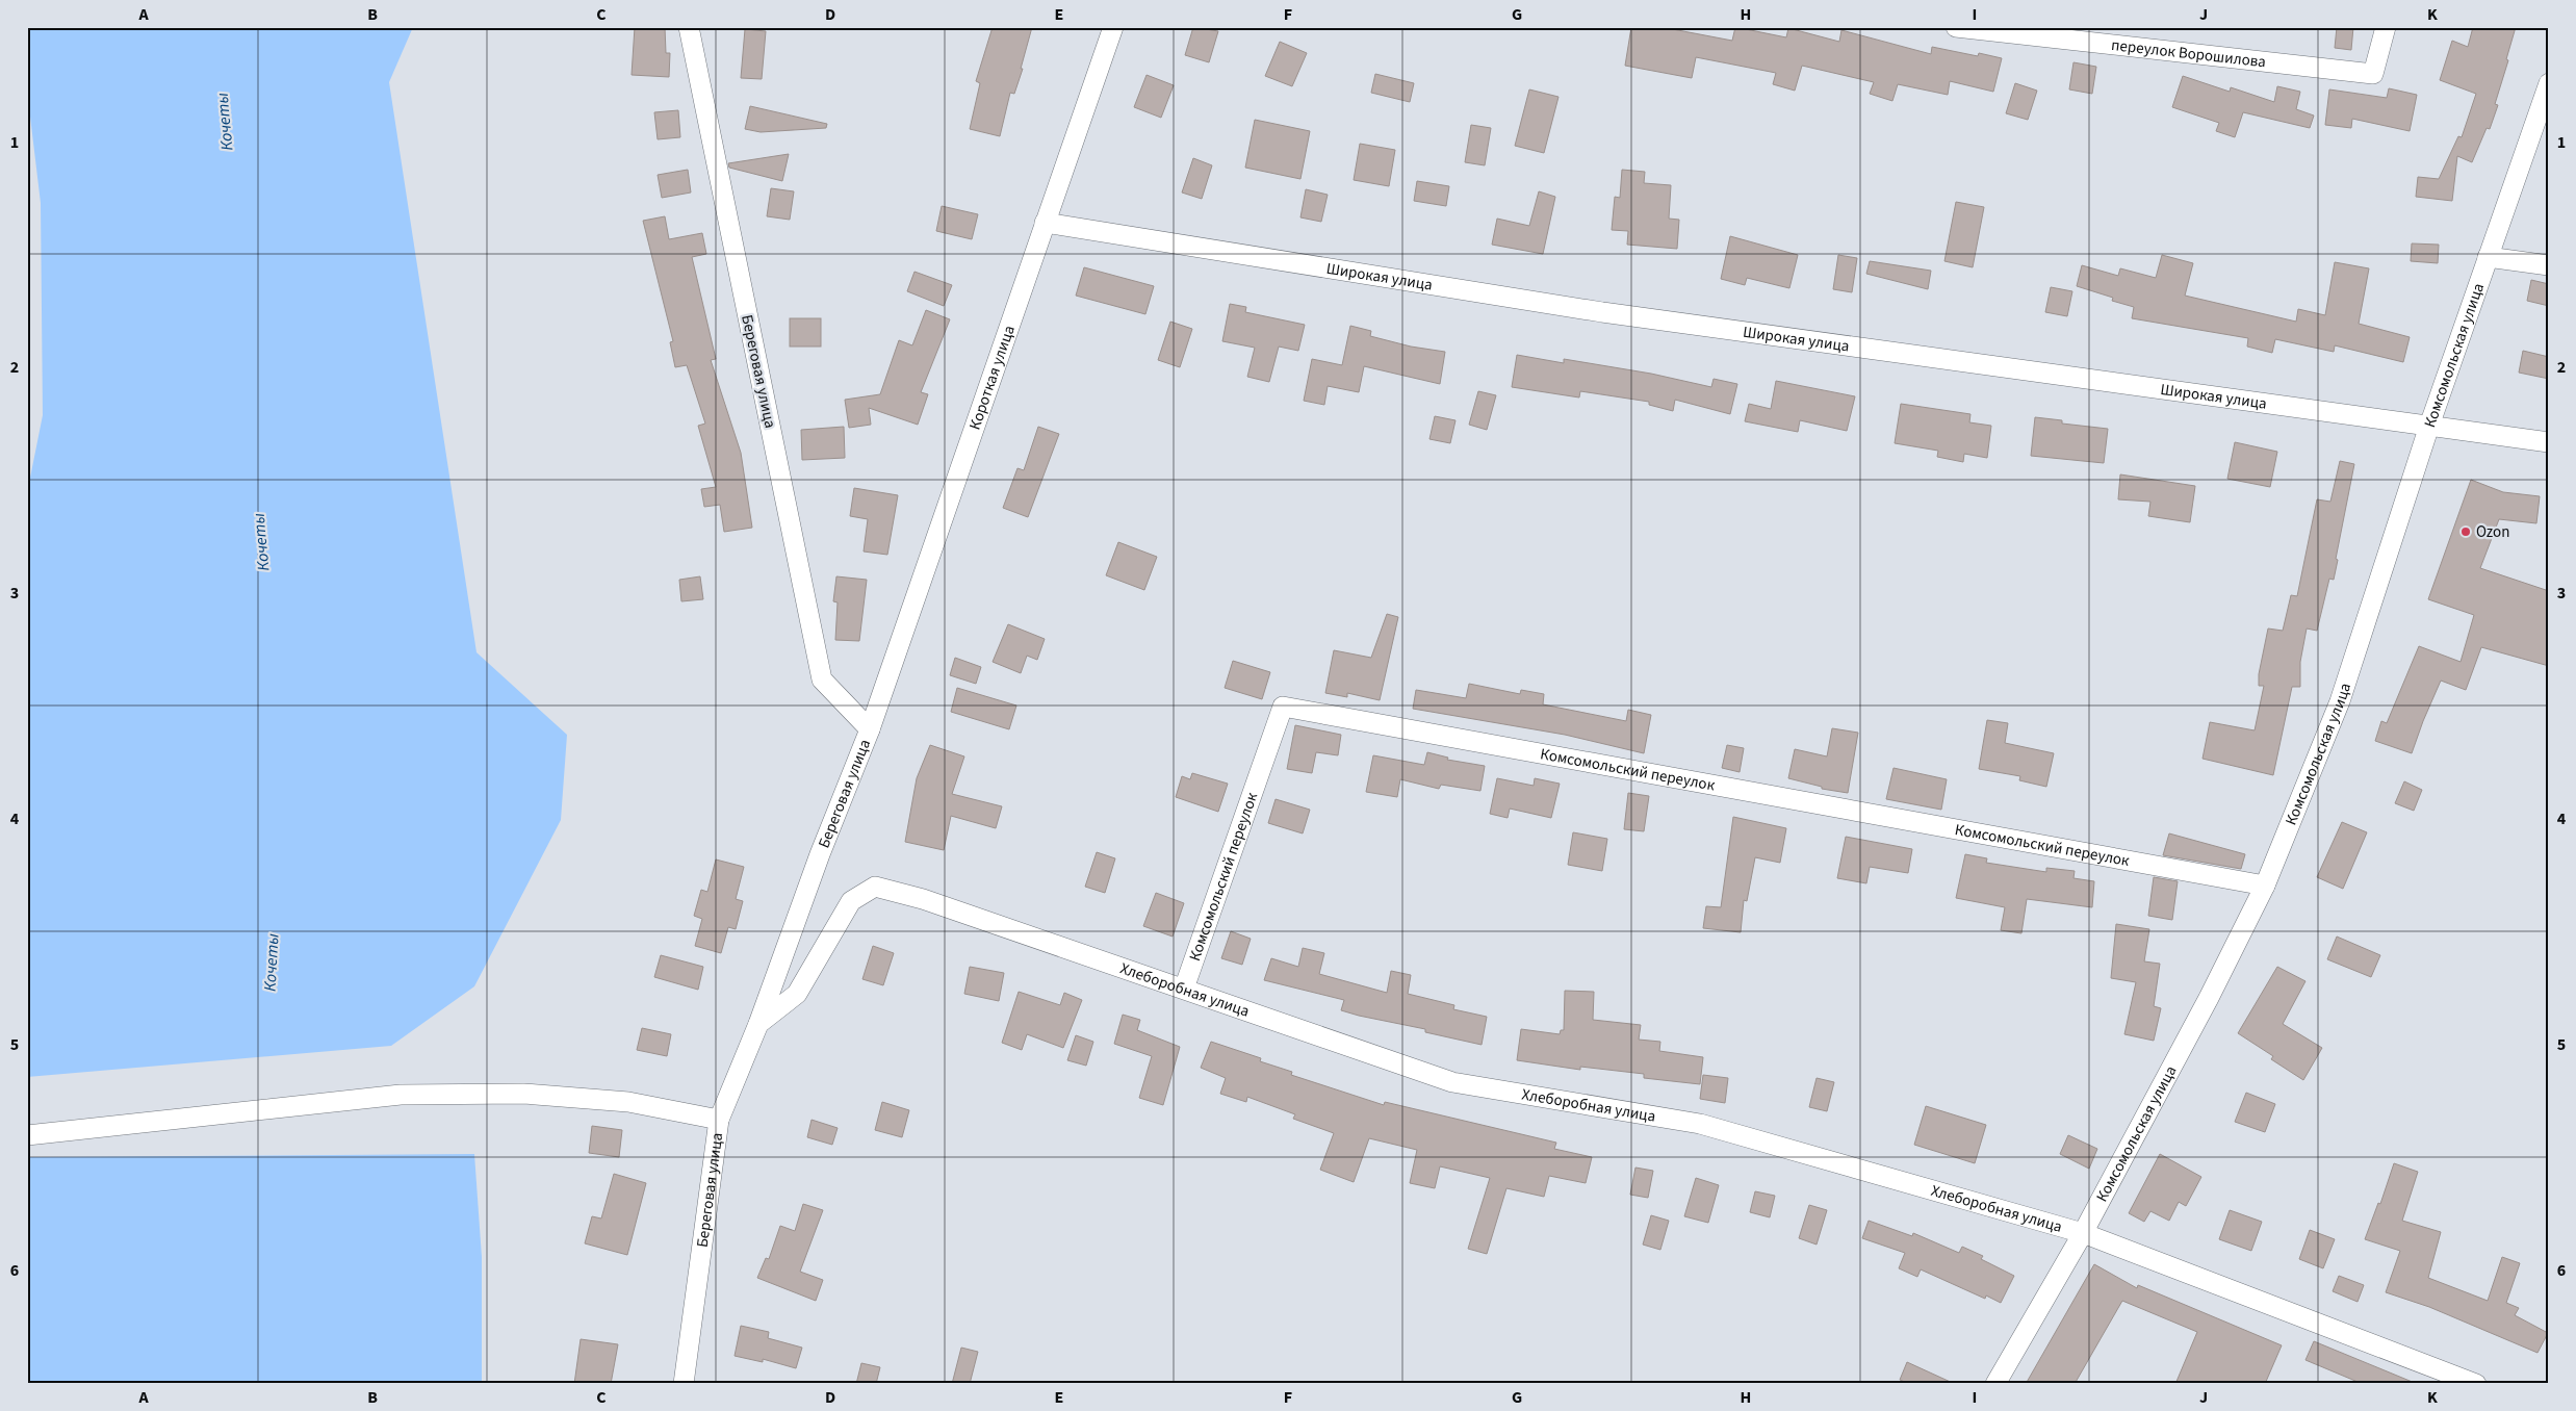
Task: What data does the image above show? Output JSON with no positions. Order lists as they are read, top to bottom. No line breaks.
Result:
{"streets":{"street":["переулок Ворошилова","Широкая улица","Комсомольская улица","Береговая улица","Короткая улица","Комсомольский переулок","Хлеборобная улица"]},"crossings":[["Широкая улица","Комсомольская улица"],["Широкая улица","Короткая улица"],["Комсомольская улица","Комсомольский переулок"],["Комсомольская улица","Хлеборобная улица"],["Береговая улица","Короткая улица"],["Береговая улица","Хлеборобная улица"],["Комсомольский переулок","Хлеборобная улица"]],"water":["Кочеты"],"places":["Ozon"],"grid":{"columns":["A","B","C","D","E","F","G","H","I","J","K"],"rows":["1","2","3","4","5","6"]}}
